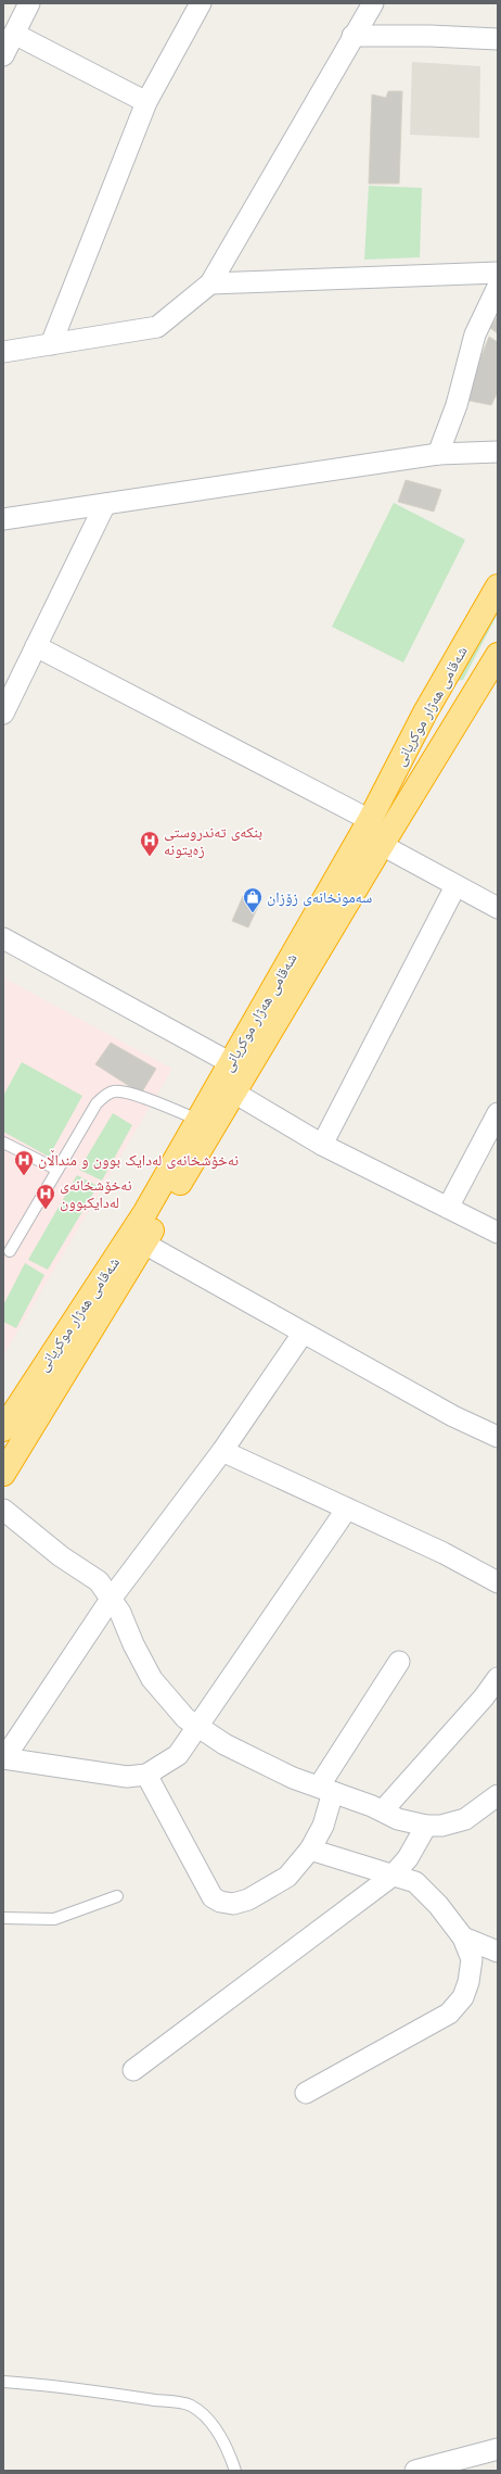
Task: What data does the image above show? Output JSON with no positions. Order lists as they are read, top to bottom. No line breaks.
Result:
{"streets":{"highway":["شەقامی ھەژار موکریانی"]},"places":{"hospital":["بنکەی تەندروستی زەیتونە","نەخۆشخانەی لەدایک بوون و منداڵان","نەخۆشخانەی لەدایکبوون"],"shop":["سەمونخانەی زۆزان"]}}
